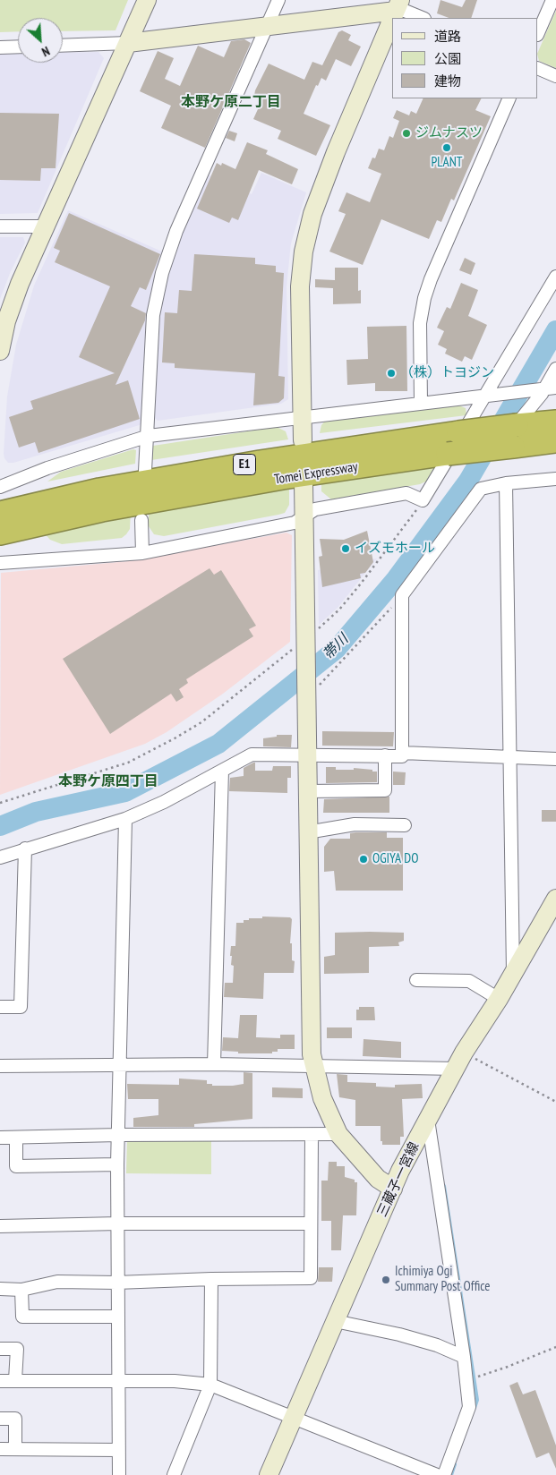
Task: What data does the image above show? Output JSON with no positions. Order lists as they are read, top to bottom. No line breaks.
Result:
{"streets":{"highway":["E1","Tomei Expressway"],"street":["三蔵子一宮線"]},"districts":["本野ケ原二丁目","本野ケ原四丁目"],"water":["帯川"],"places":["ジムナスツ","PLANT","（株）トヨジン","イズモホール","OGIYA DO","Ichimiya Ogi Summary Post Office"],"legend":["道路","公園","建物"],"north":"bottom right"}
